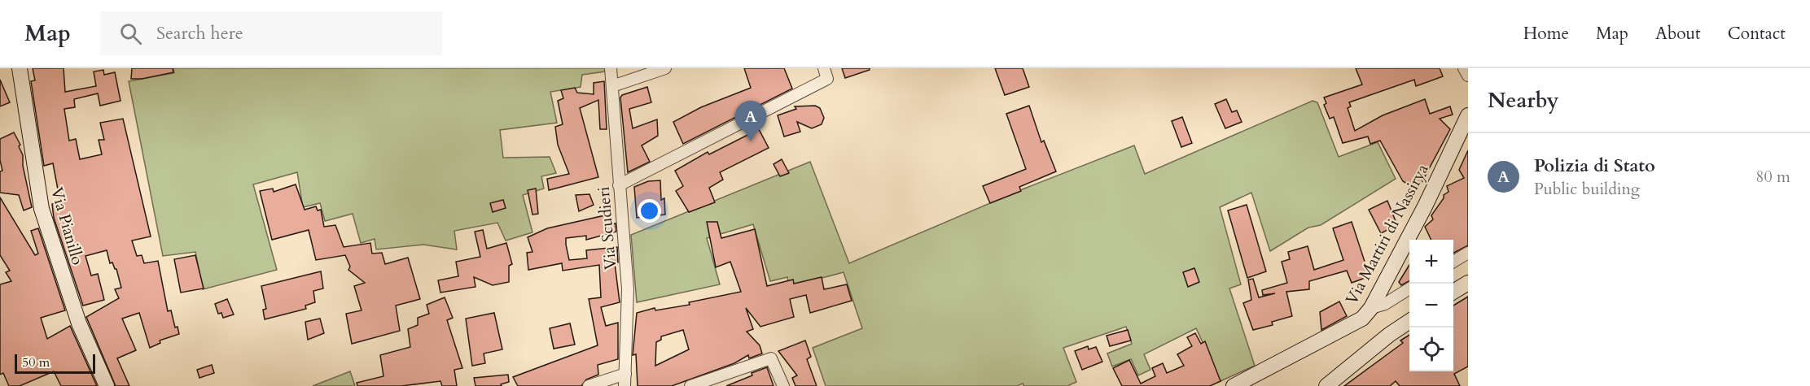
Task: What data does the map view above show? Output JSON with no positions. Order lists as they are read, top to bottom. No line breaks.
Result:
{"streets":{"street":["Via Pianillo","Via Scudieri","Via Martiri di Nassirya"]},"scale_bar":"50 m","page":{"header":"Map","search":"Search here","nav":["Home","Map","About","Contact"],"heading":"Nearby","pins":"A","list":[{"mark":"A","name":"Polizia di Stato","note":"Public building","value":"80 m"}],"map_buttons":["+","−"],"scale":"50 m"}}
